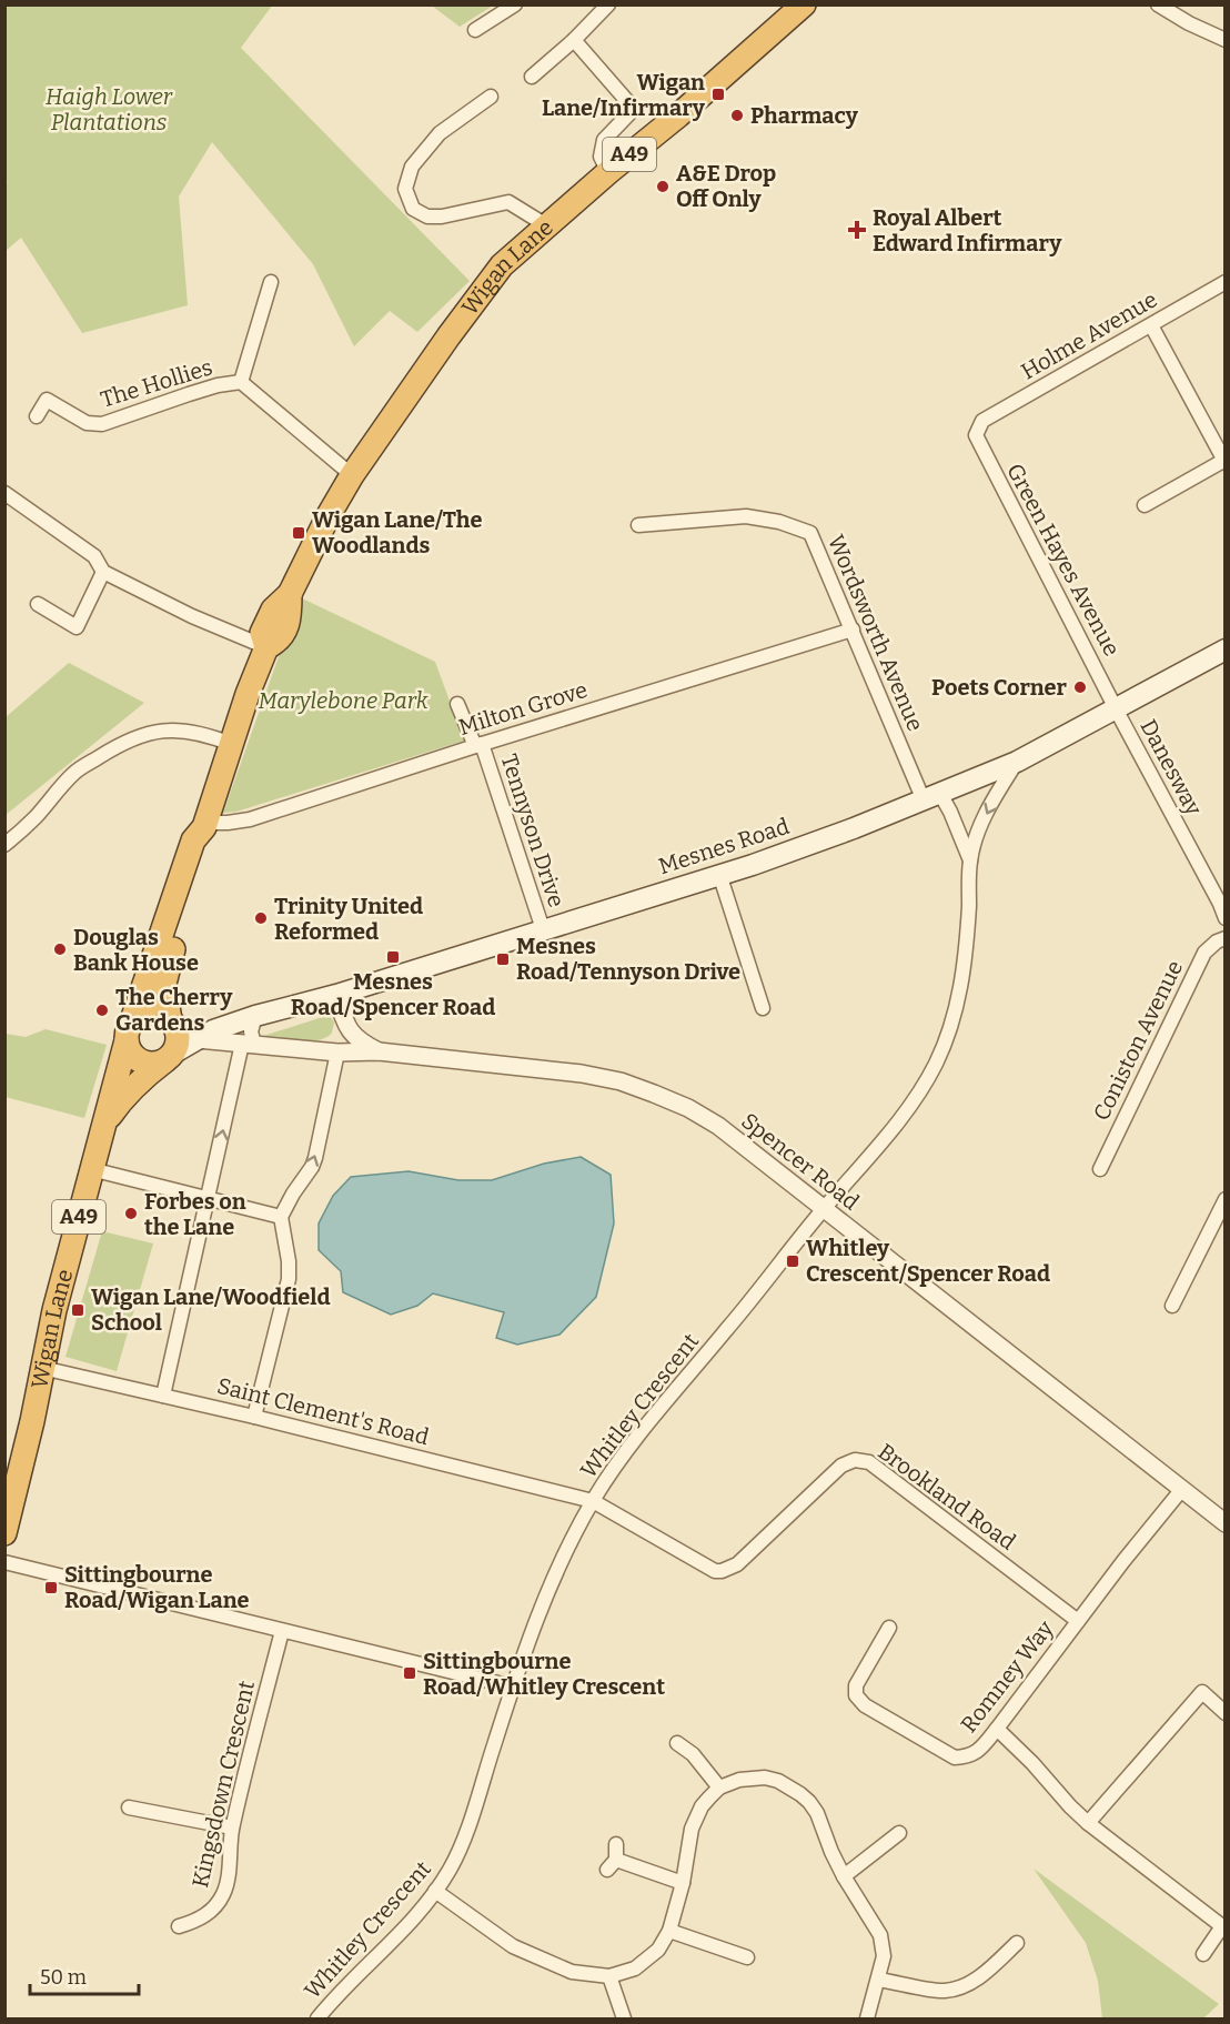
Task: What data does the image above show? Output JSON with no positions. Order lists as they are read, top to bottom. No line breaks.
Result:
{"streets":{"highway":["A49","Wigan Lane"],"main road":["Mesnes Road"],"street":["Holme Avenue","The Hollies","Green Hayes Avenue","Wordsworth Avenue","Milton Grove","Danesway","Tennyson Drive","Coniston Avenue","Spencer Road","Whitley Crescent","Saint Clement's Road","Brookland Road","Romney Way","Kingsdown Crescent"]},"crossings":[["A49","Wigan Lane"],["A49","Mesnes Road"],["Wigan Lane","The Hollies"],["Wigan Lane","Milton Grove"],["Wigan Lane","Mesnes Road"],["Wigan Lane","Saint Clement's Road"],["Holme Avenue","Green Hayes Avenue"],["Green Hayes Avenue","Danesway"],["Green Hayes Avenue","Mesnes Road"],["Wordsworth Avenue","Milton Grove"],["Wordsworth Avenue","Mesnes Road"],["Wordsworth Avenue","Whitley Crescent"],["Milton Grove","Tennyson Drive"],["Danesway","Mesnes Road"],["Tennyson Drive","Mesnes Road"],["Mesnes Road","Spencer Road"],["Mesnes Road","Whitley Crescent"],["Spencer Road","Whitley Crescent"],["Spencer Road","Romney Way"],["Whitley Crescent","Saint Clement's Road"],["Whitley Crescent","Brookland Road"],["Saint Clement's Road","Brookland Road"],["Brookland Road","Romney Way"]],"parks":["Haigh Lower Plantations","Marylebone Park"],"places":{"transit":["Wigan Lane/Infirmary","Wigan Lane/The Woodlands","Mesnes Road/Spencer Road","Mesnes Road/Tennyson Drive","Whitley Crescent/Spencer Road","Wigan Lane/Woodfield School","Sittingbourne Road/Wigan Lane","Sittingbourne Road/Whitley Crescent"],"other":["Pharmacy","A&E Drop Off Only","Poets Corner","Trinity United Reformed","Douglas Bank House","The Cherry Gardens","Forbes on the Lane"],"health":["Royal Albert Edward Infirmary"]},"scale_bar":"50 m"}
